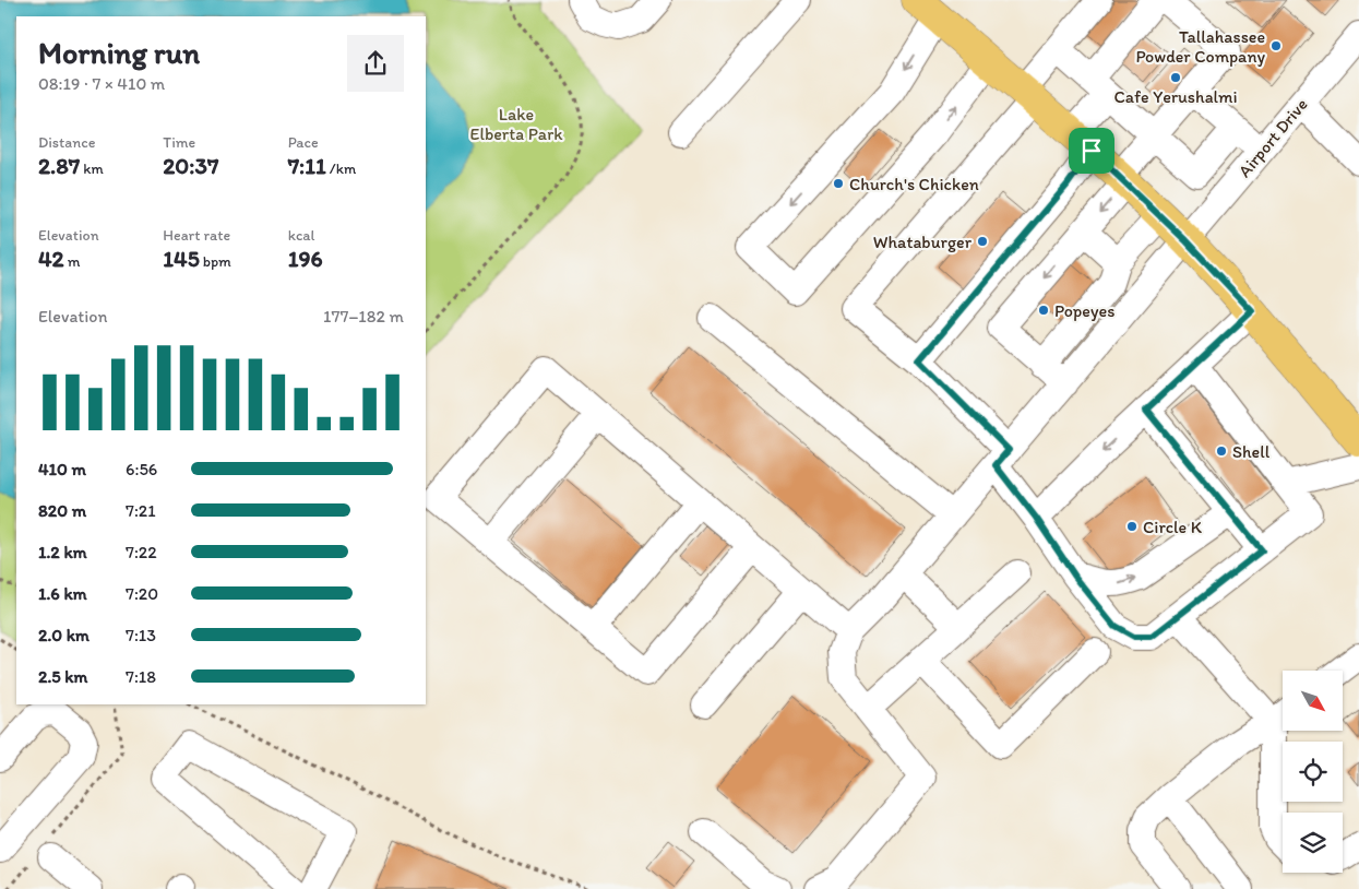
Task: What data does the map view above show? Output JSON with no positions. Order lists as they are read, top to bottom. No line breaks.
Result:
{"streets":{"street":["Airport Drive"]},"parks":["Lake Elberta Park"],"places":["Tallahassee Powder Company","Cafe Yerushalmi","Church's Chicken","Whataburger","Popeyes","Shell","Circle K"],"north":"bottom right","page":{"heading":["Morning run","08:19 · 7 × 410 m"],"stats":[["Distance","2.87 km"],["Time","20:37"],["Pace","7:11 /km"],["Elevation","42 m"],["Heart rate","145 bpm"],["kcal","196"]],"chart":["Elevation","177–182 m"],"list":[{"name":"410 m","note":"6:56"},{"name":"820 m","note":"7:21"},{"name":"1.2 km","note":"7:22"},{"name":"1.6 km","note":"7:20"},{"name":"2.0 km","note":"7:13"},{"name":"2.5 km","note":"7:18"}]}}
